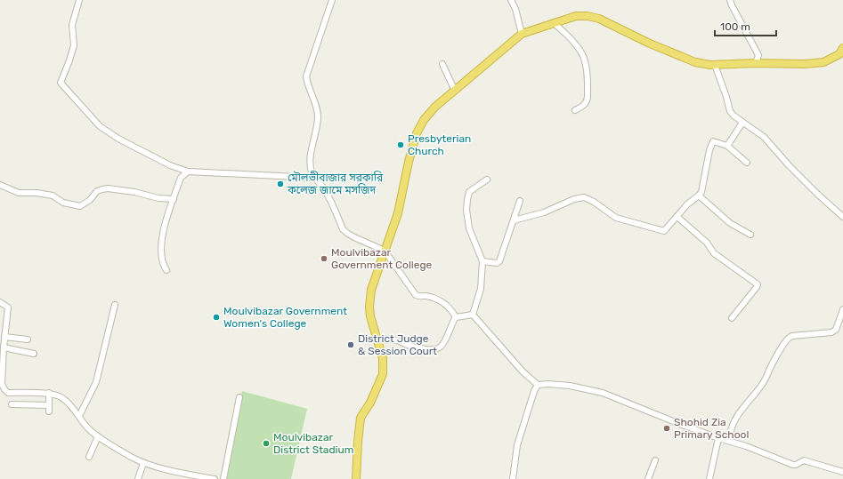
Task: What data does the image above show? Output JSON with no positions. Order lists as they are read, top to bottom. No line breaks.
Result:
{"places":["Presbyterian Church","মৌলভীবাজার সরকারি কলেজ জামে মসজিদ","Moulvibazar Government College","Moulvibazar Government Women's College","District Judge & Session Court","Shohid Zia Primary School","Moulvibazar District Stadium"],"scale_bar":"100 m"}
